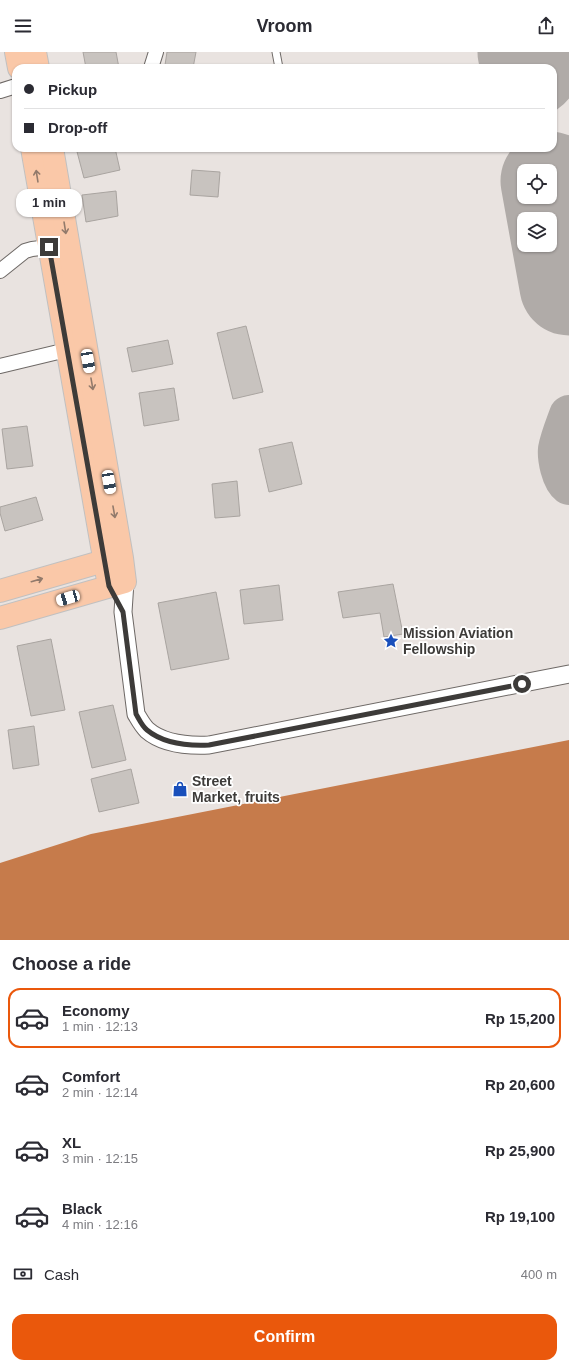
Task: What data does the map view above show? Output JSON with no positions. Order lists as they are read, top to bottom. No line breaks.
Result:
{"places":{"place":["Mission Aviation Fellowship"],"shop":["Street Market, fruits"]},"page":{"header":"Vroom","banner":["Pickup","Drop-off"],"bubble":"1 min","heading":"Choose a ride","list":[{"name":"Economy","note":"1 min · 12:13","value":"Rp 15,200"},{"name":"Comfort","note":"2 min · 12:14","value":"Rp 20,600"},{"name":"XL","note":"3 min · 12:15","value":"Rp 25,900"},{"name":"Black","note":"4 min · 12:16","value":"Rp 19,100"}],"pay":["Cash","400 m"],"buttons":"Confirm"}}
